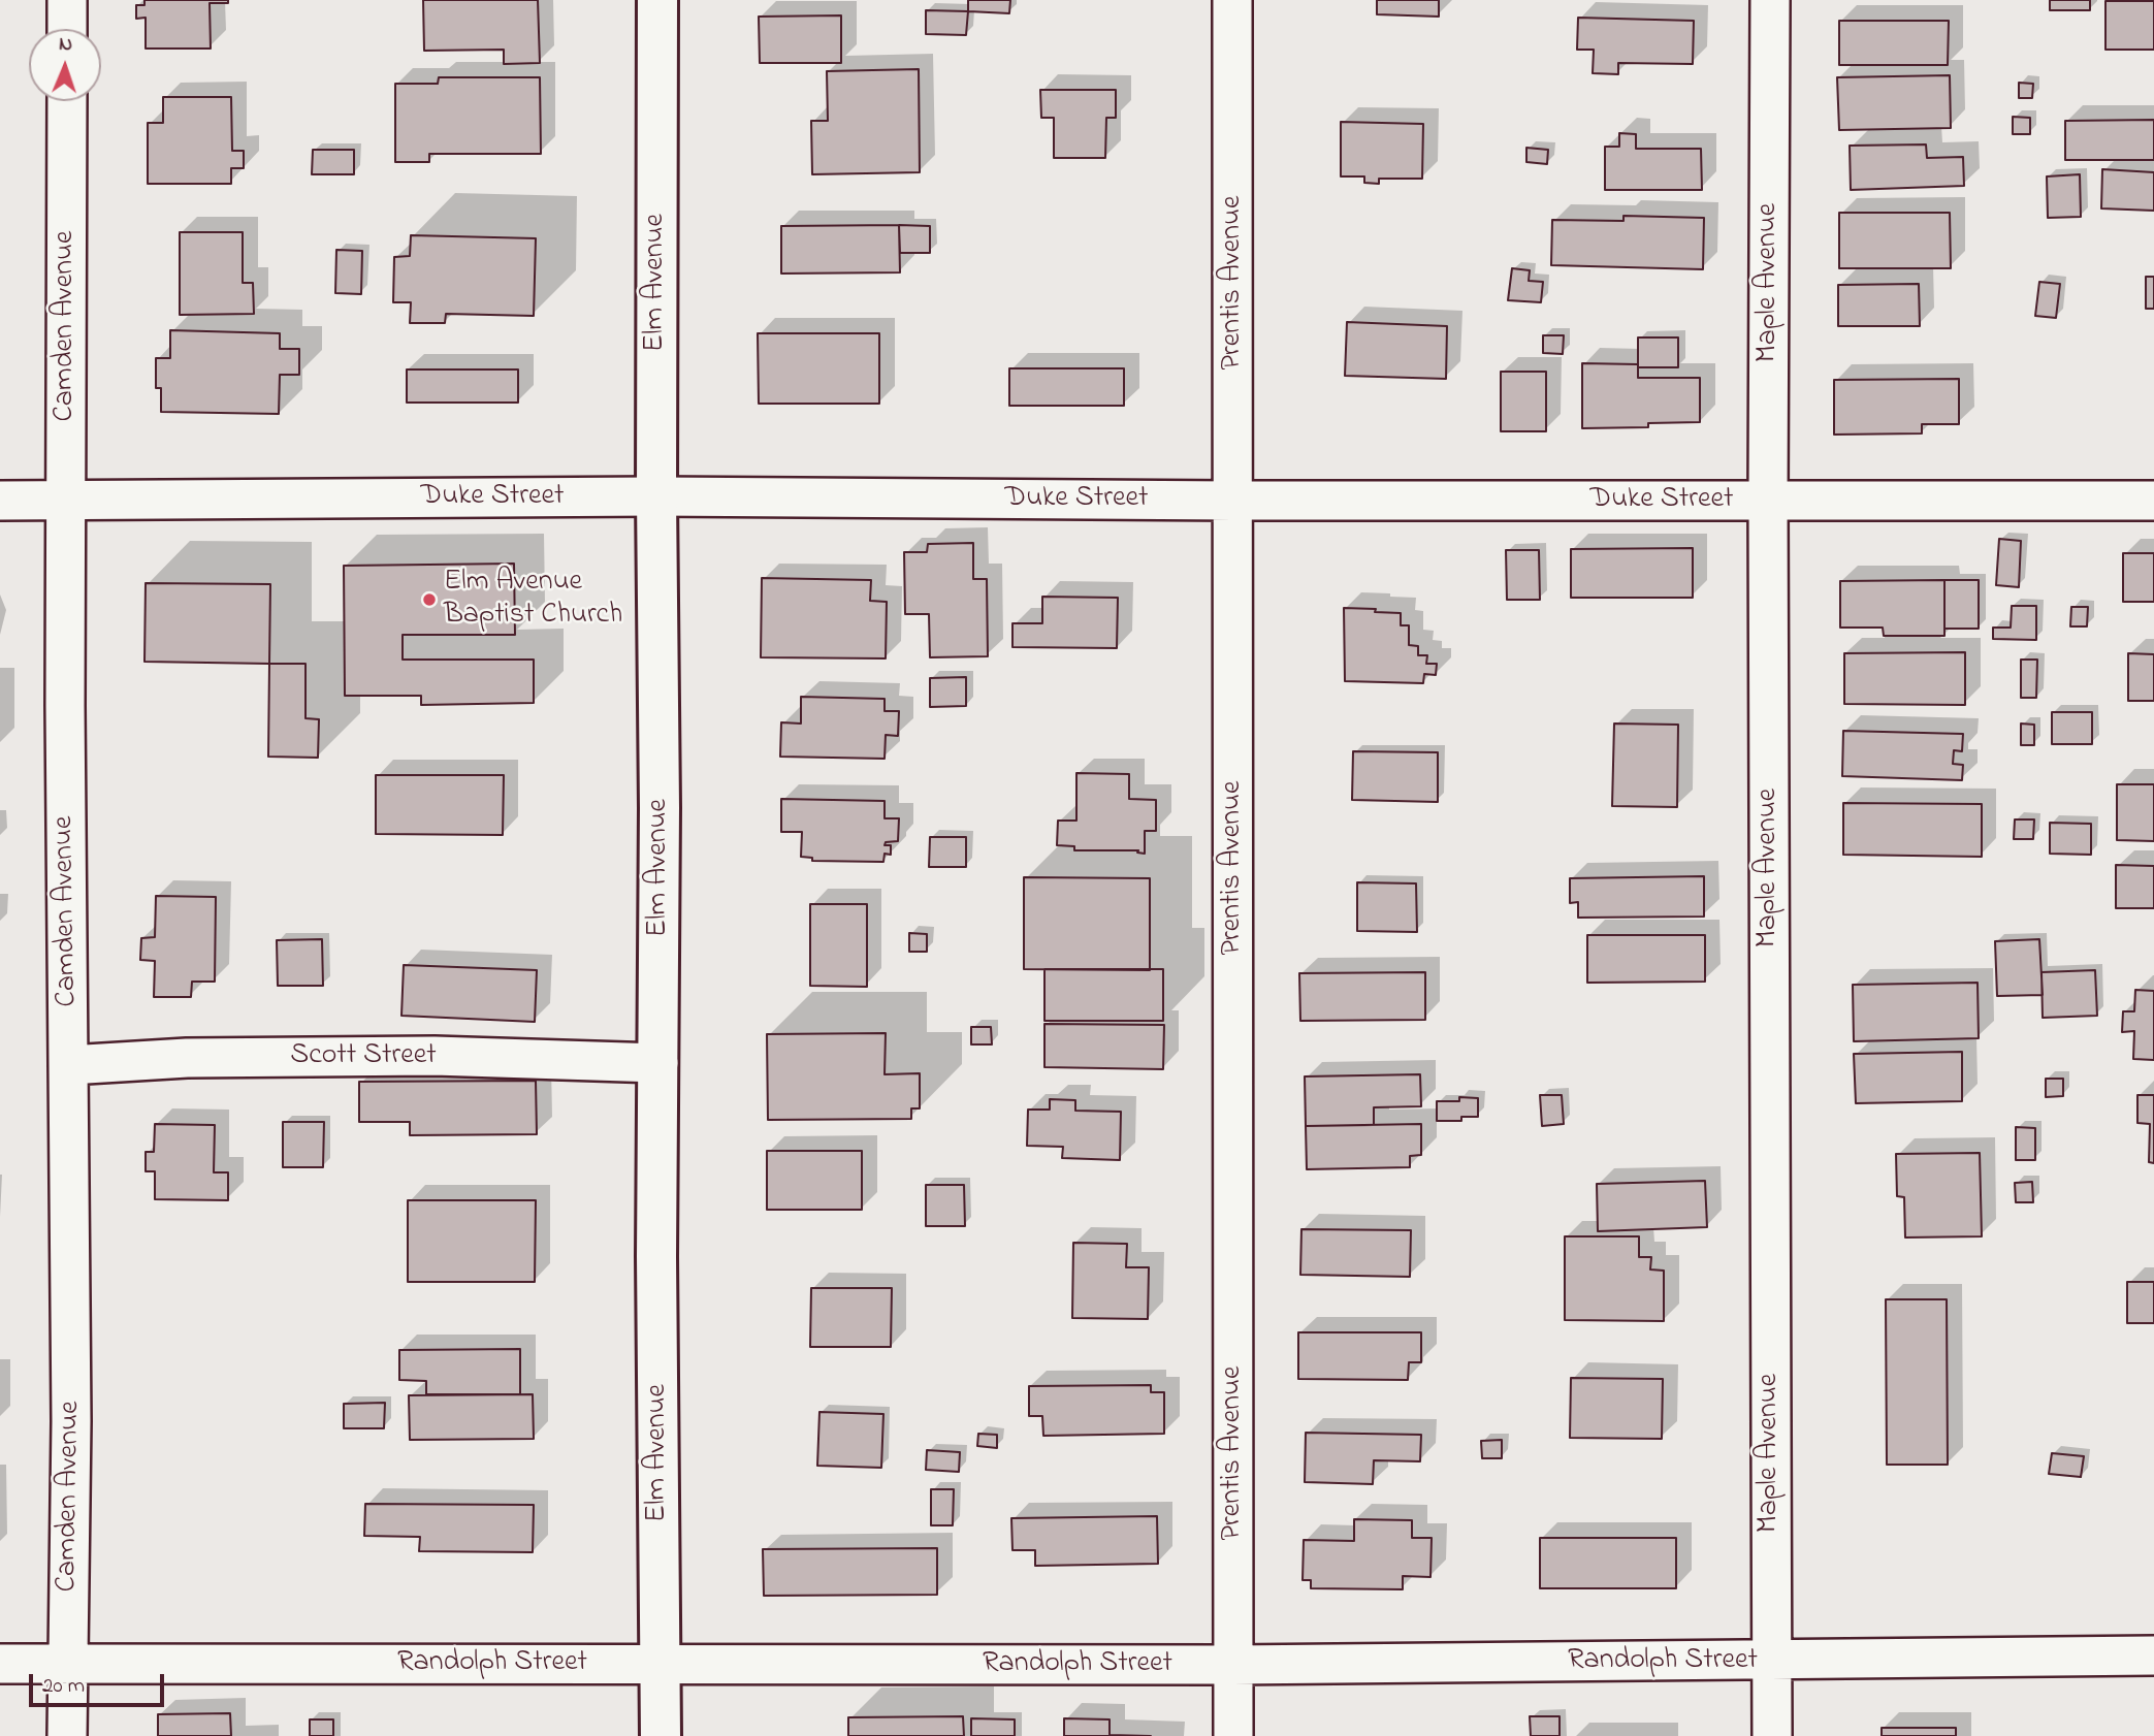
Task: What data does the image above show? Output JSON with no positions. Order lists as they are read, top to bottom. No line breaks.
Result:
{"streets":{"main road":["Elm Avenue"],"street":["Prentis Avenue","Maple Avenue","Camden Avenue","Duke Street","Scott Street","Randolph Street"]},"crossings":[["Elm Avenue","Duke Street"],["Elm Avenue","Scott Street"],["Elm Avenue","Randolph Street"],["Prentis Avenue","Duke Street"],["Prentis Avenue","Randolph Street"],["Maple Avenue","Duke Street"],["Maple Avenue","Randolph Street"],["Camden Avenue","Duke Street"],["Camden Avenue","Scott Street"],["Camden Avenue","Randolph Street"]],"places":["Elm Avenue Baptist Church"],"scale_bar":"20 m","north":"top"}
